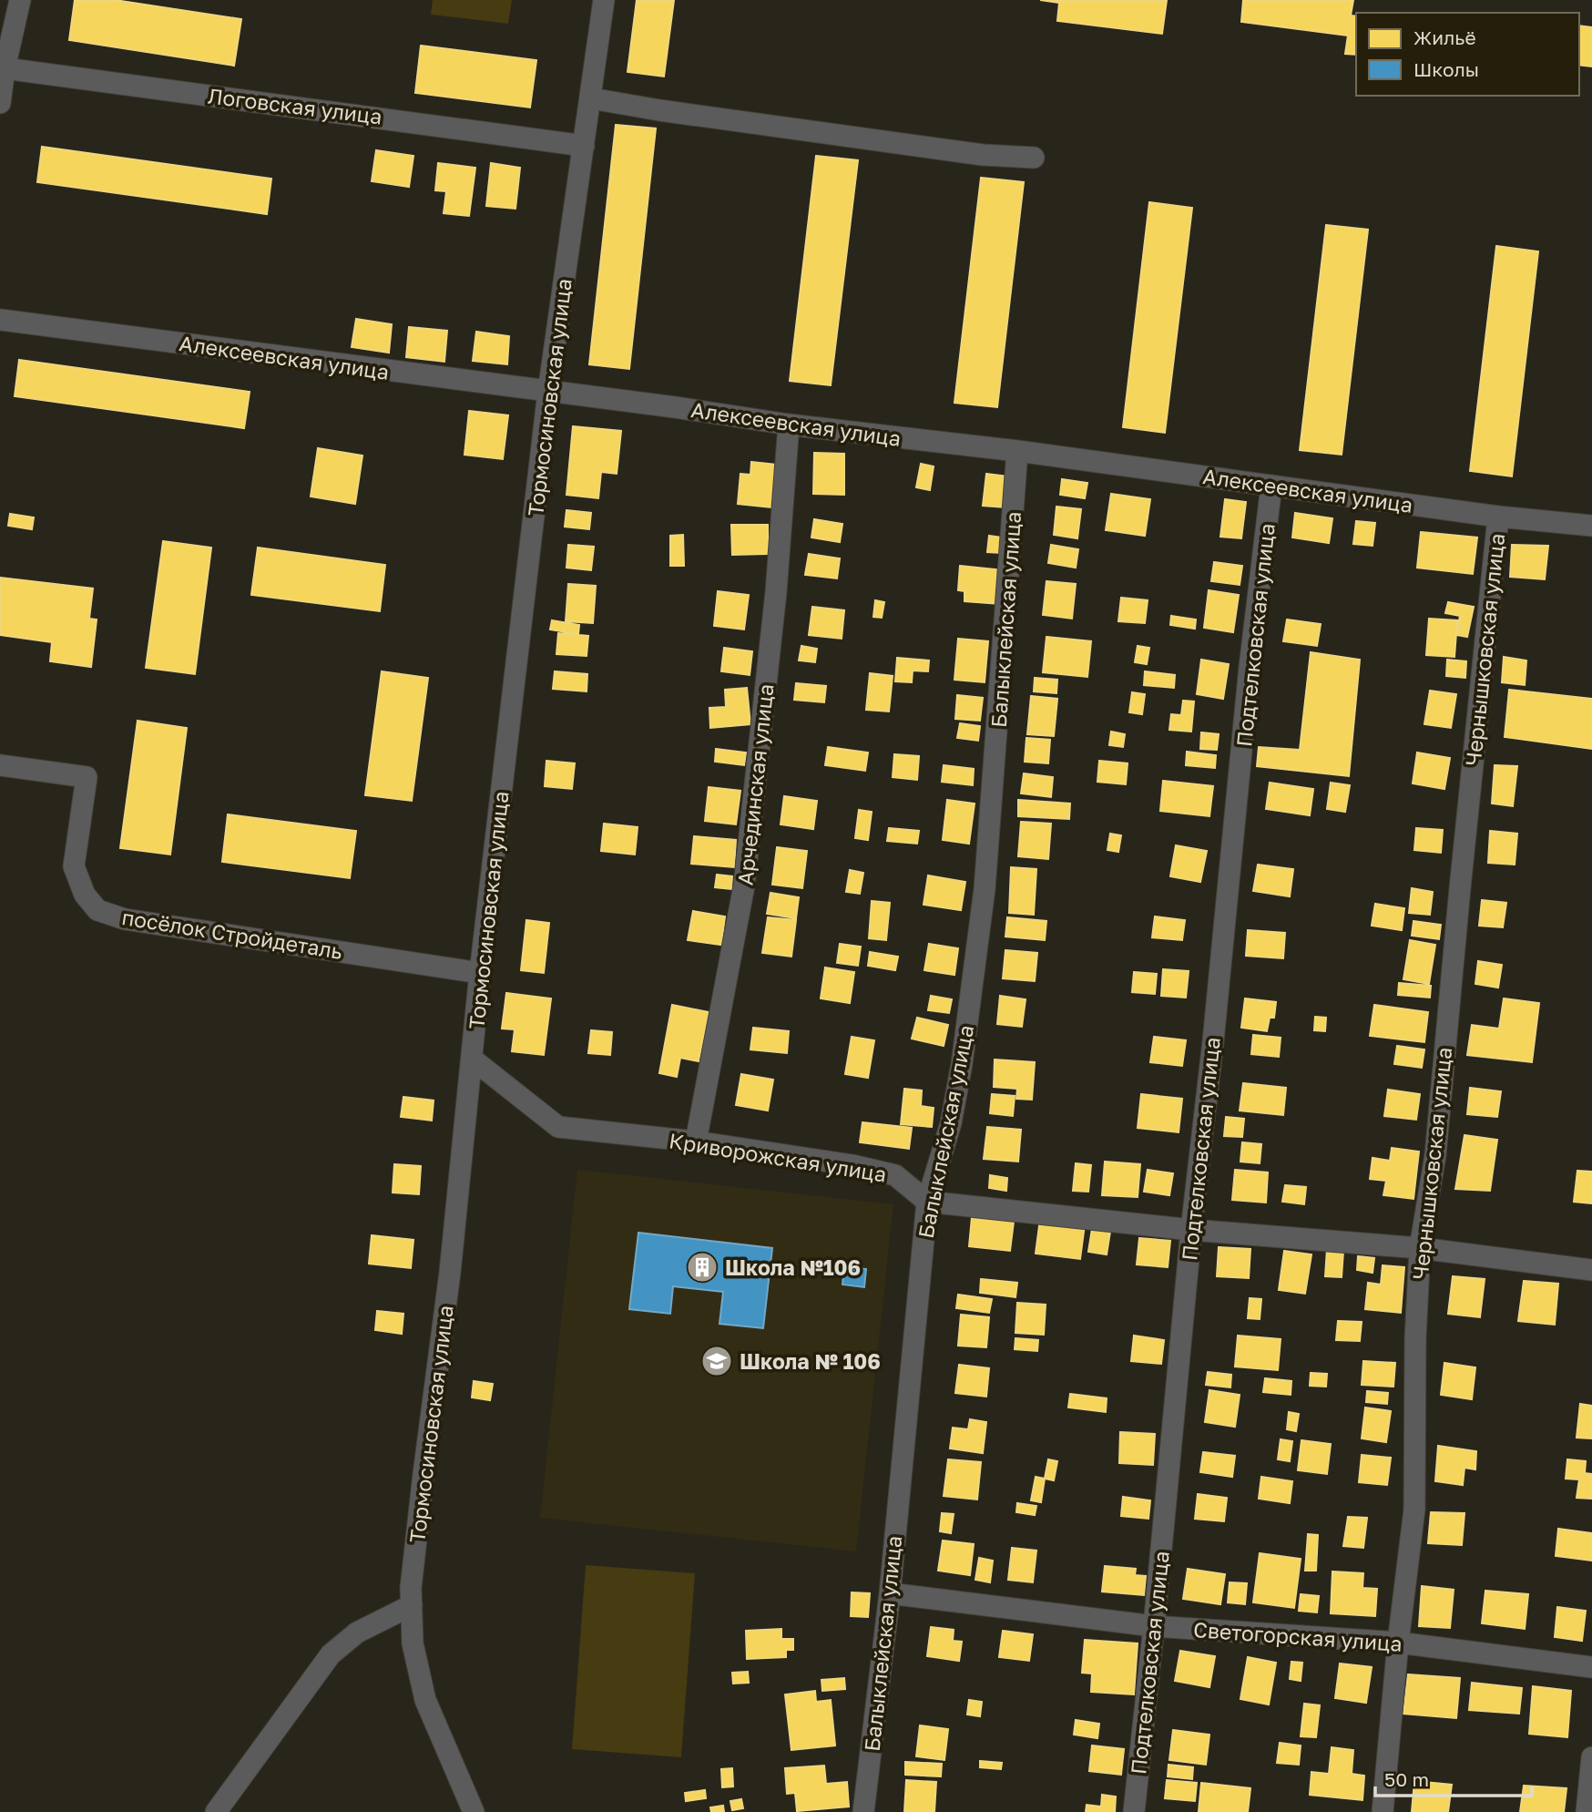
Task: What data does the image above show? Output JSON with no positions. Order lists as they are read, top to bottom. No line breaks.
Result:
{"streets":{"street":["Логовская улица","Алексеевская улица","Тормосиновская улица","Балыклейская улица","Подтелковская улица","Чернышковская улица","Арчединская улица","посёлок Стройдеталь","Криворожская улица","Светогорская улица"]},"crossings":[["Логовская улица","Тормосиновская улица"],["Алексеевская улица","Тормосиновская улица"],["Алексеевская улица","Балыклейская улица"],["Алексеевская улица","Подтелковская улица"],["Алексеевская улица","Чернышковская улица"],["Алексеевская улица","Арчединская улица"],["Тормосиновская улица","посёлок Стройдеталь"],["Тормосиновская улица","Криворожская улица"],["Балыклейская улица","Криворожская улица"],["Балыклейская улица","Светогорская улица"],["Подтелковская улица","Светогорская улица"],["Чернышковская улица","Светогорская улица"],["Арчединская улица","Криворожская улица"]],"places":{"building":["Школа №106"],"school or university":["Школа № 106"]},"legend":["Жильё","Школы"],"scale_bar":"50 m"}
